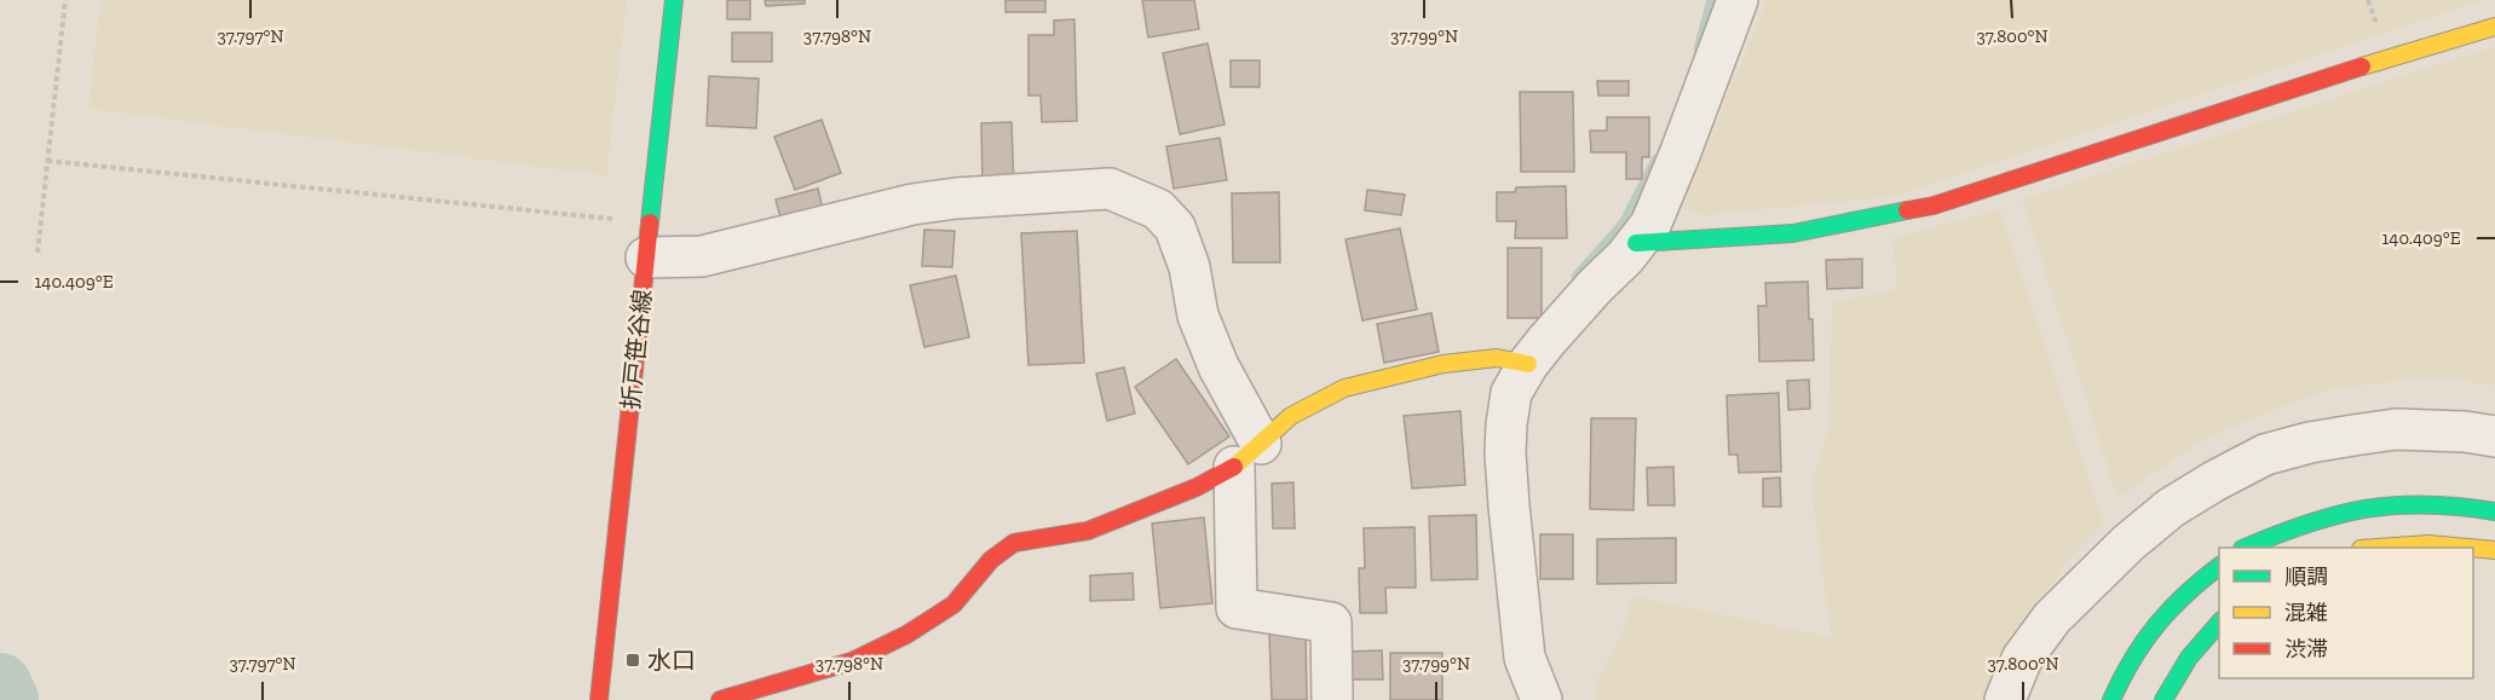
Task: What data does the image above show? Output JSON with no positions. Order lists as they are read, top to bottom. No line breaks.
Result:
{"streets":{"main road":["折戸笹谷線"]},"places":{"transit":["水口"]},"legend":["順調","混雑","渋滞"],"coordinates":["37.797°N","37.798°N","37.799°N","37.800°N","140.409°E"]}
